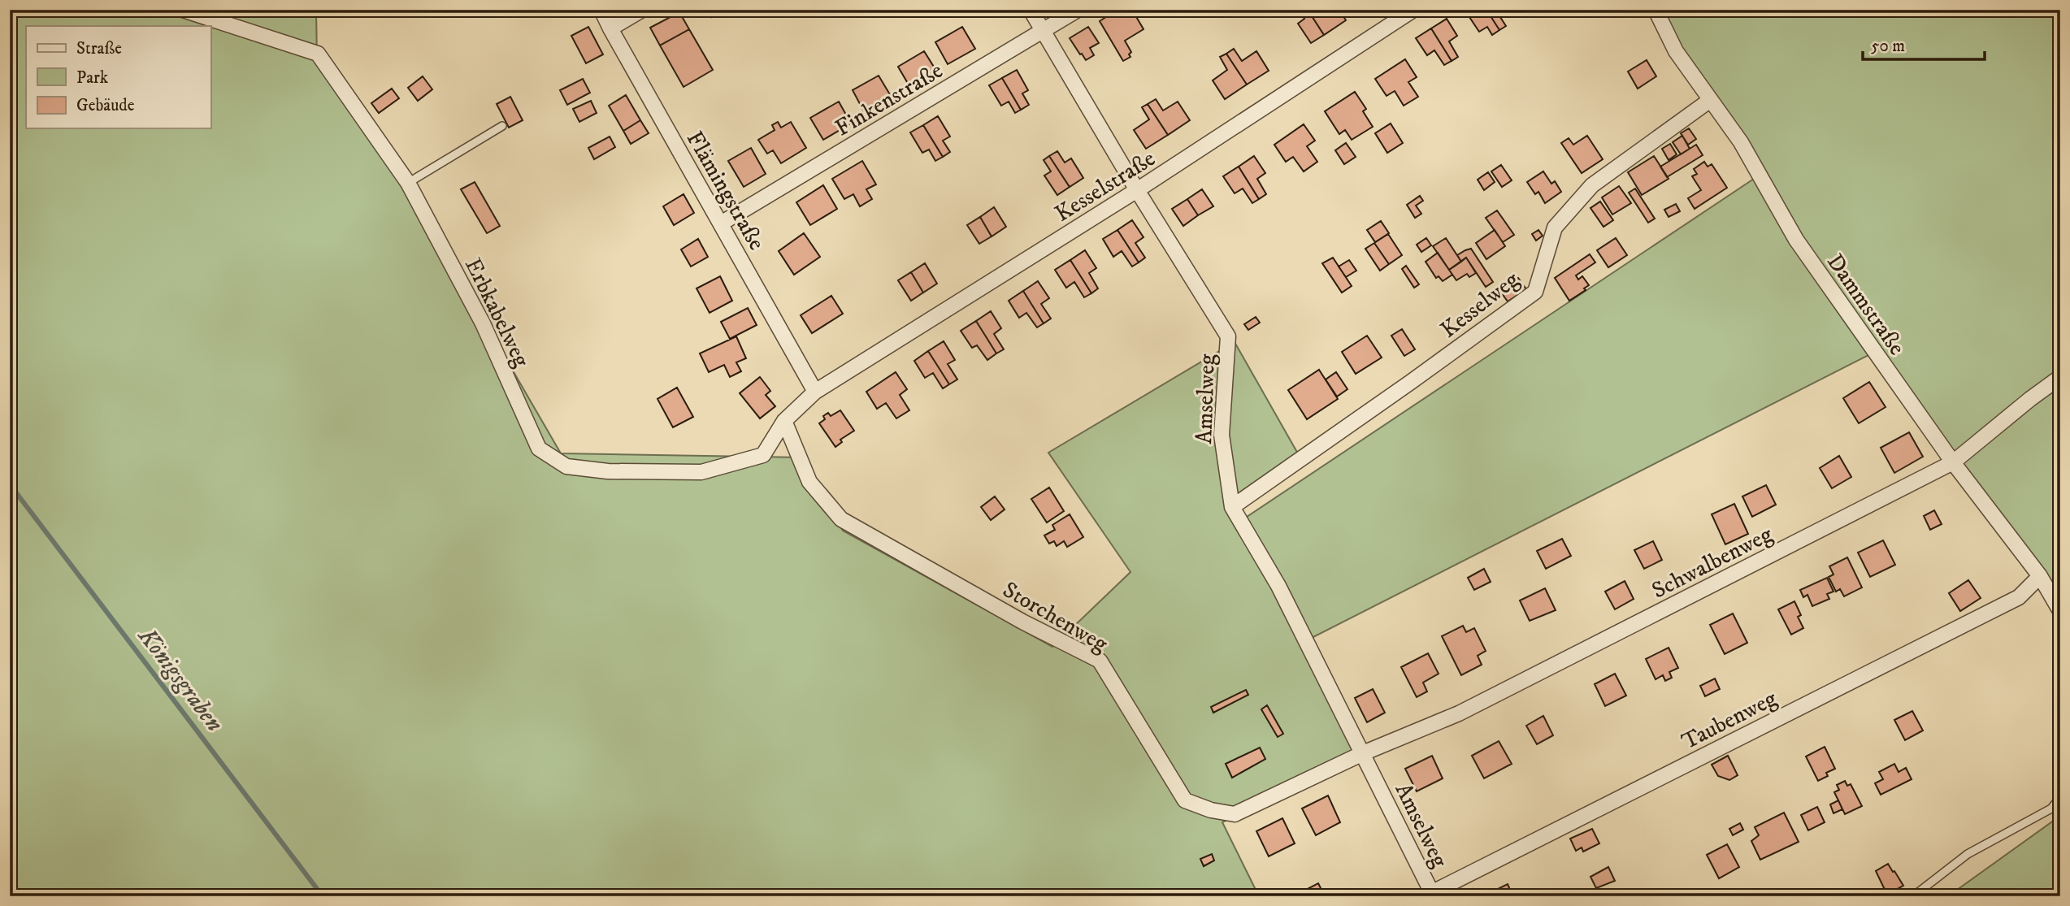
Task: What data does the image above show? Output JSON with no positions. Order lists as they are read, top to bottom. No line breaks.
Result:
{"streets":{"street":["Finkenstraße","Kesselstraße","Flämingstraße","Kesselweg","Dammstraße","Erbkabelweg","Amselweg","Schwalbenweg","Storchenweg","Taubenweg"]},"crossings":[["Finkenstraße","Flämingstraße"],["Finkenstraße","Amselweg"],["Kesselstraße","Flämingstraße"],["Kesselstraße","Erbkabelweg"],["Kesselstraße","Amselweg"],["Flämingstraße","Erbkabelweg"],["Kesselweg","Dammstraße"],["Kesselweg","Amselweg"],["Dammstraße","Schwalbenweg"],["Dammstraße","Taubenweg"],["Erbkabelweg","Storchenweg"],["Amselweg","Schwalbenweg"],["Amselweg","Storchenweg"],["Amselweg","Taubenweg"],["Schwalbenweg","Storchenweg"]],"water":["Königsgraben"],"legend":["Straße","Park","Gebäude"],"scale_bar":"50 m"}
